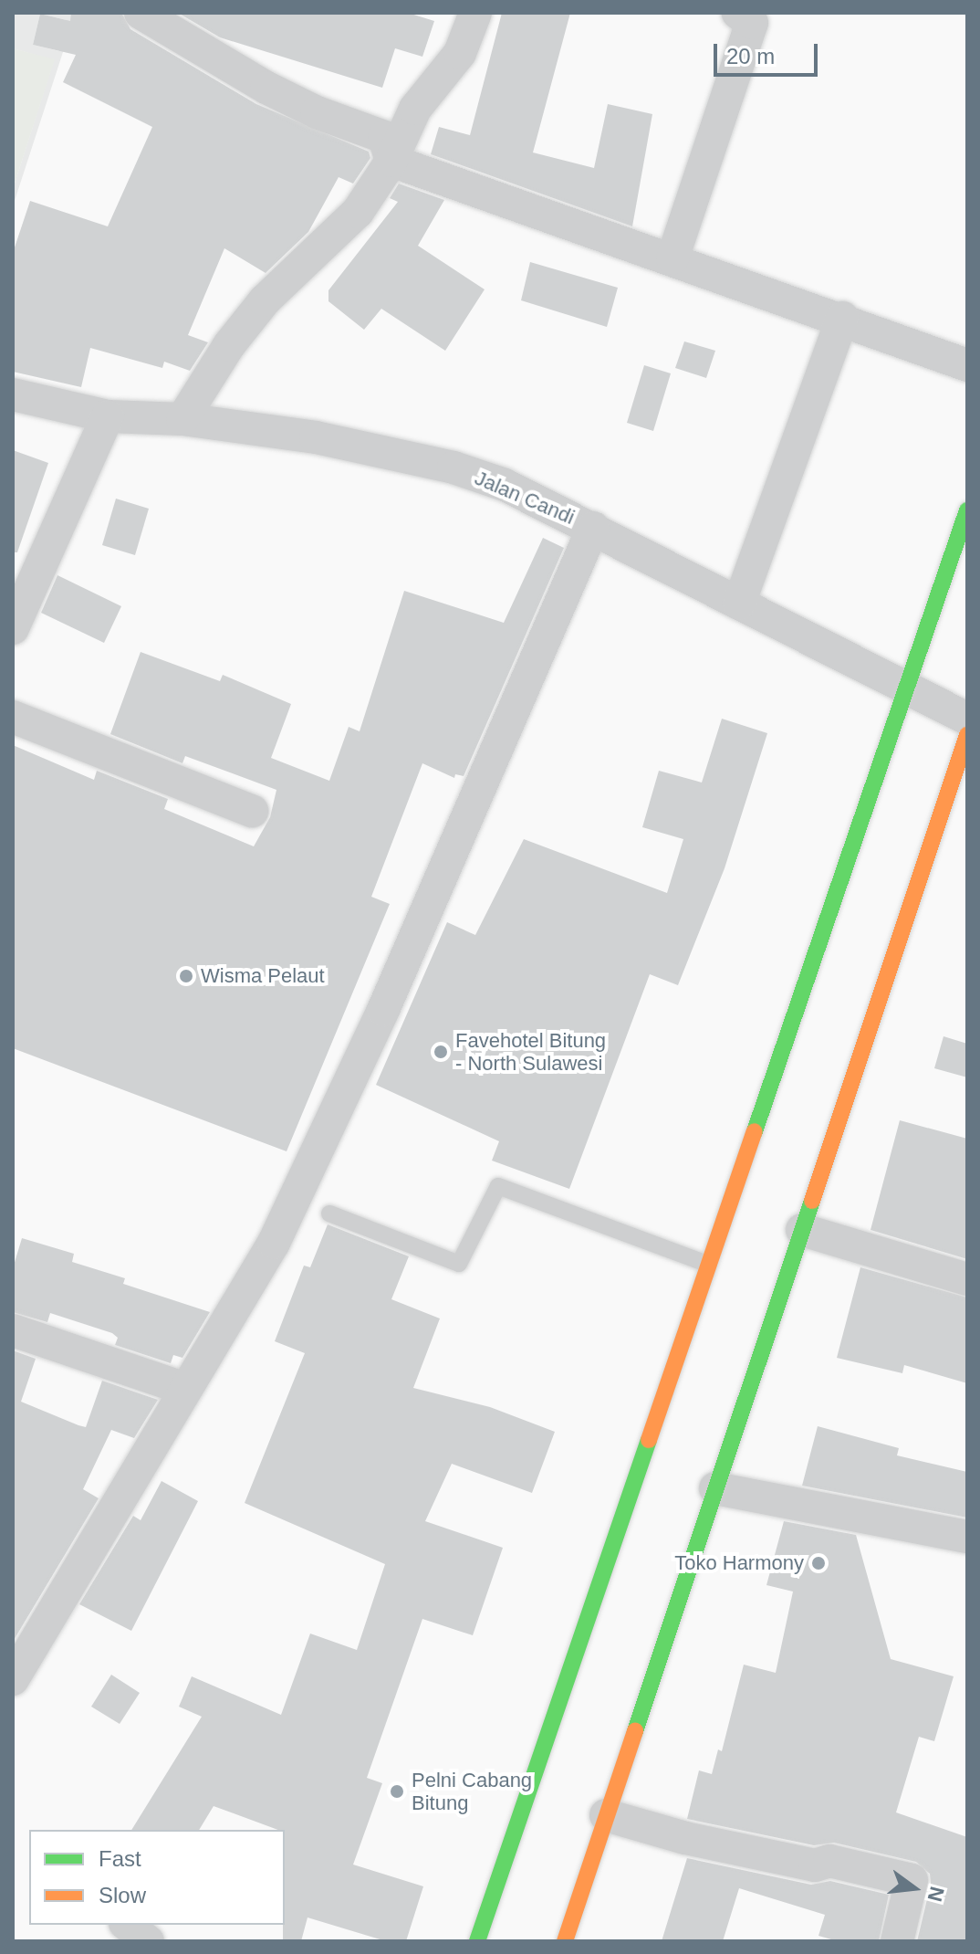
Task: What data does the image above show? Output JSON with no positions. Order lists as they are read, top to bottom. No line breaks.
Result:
{"streets":{"street":["Jalan Candi"]},"places":["Wisma Pelaut","Favehotel Bitung - North Sulawesi","Toko Harmony","Pelni Cabang Bitung"],"legend":["Fast","Slow"],"scale_bar":"20 m","north":"right"}
